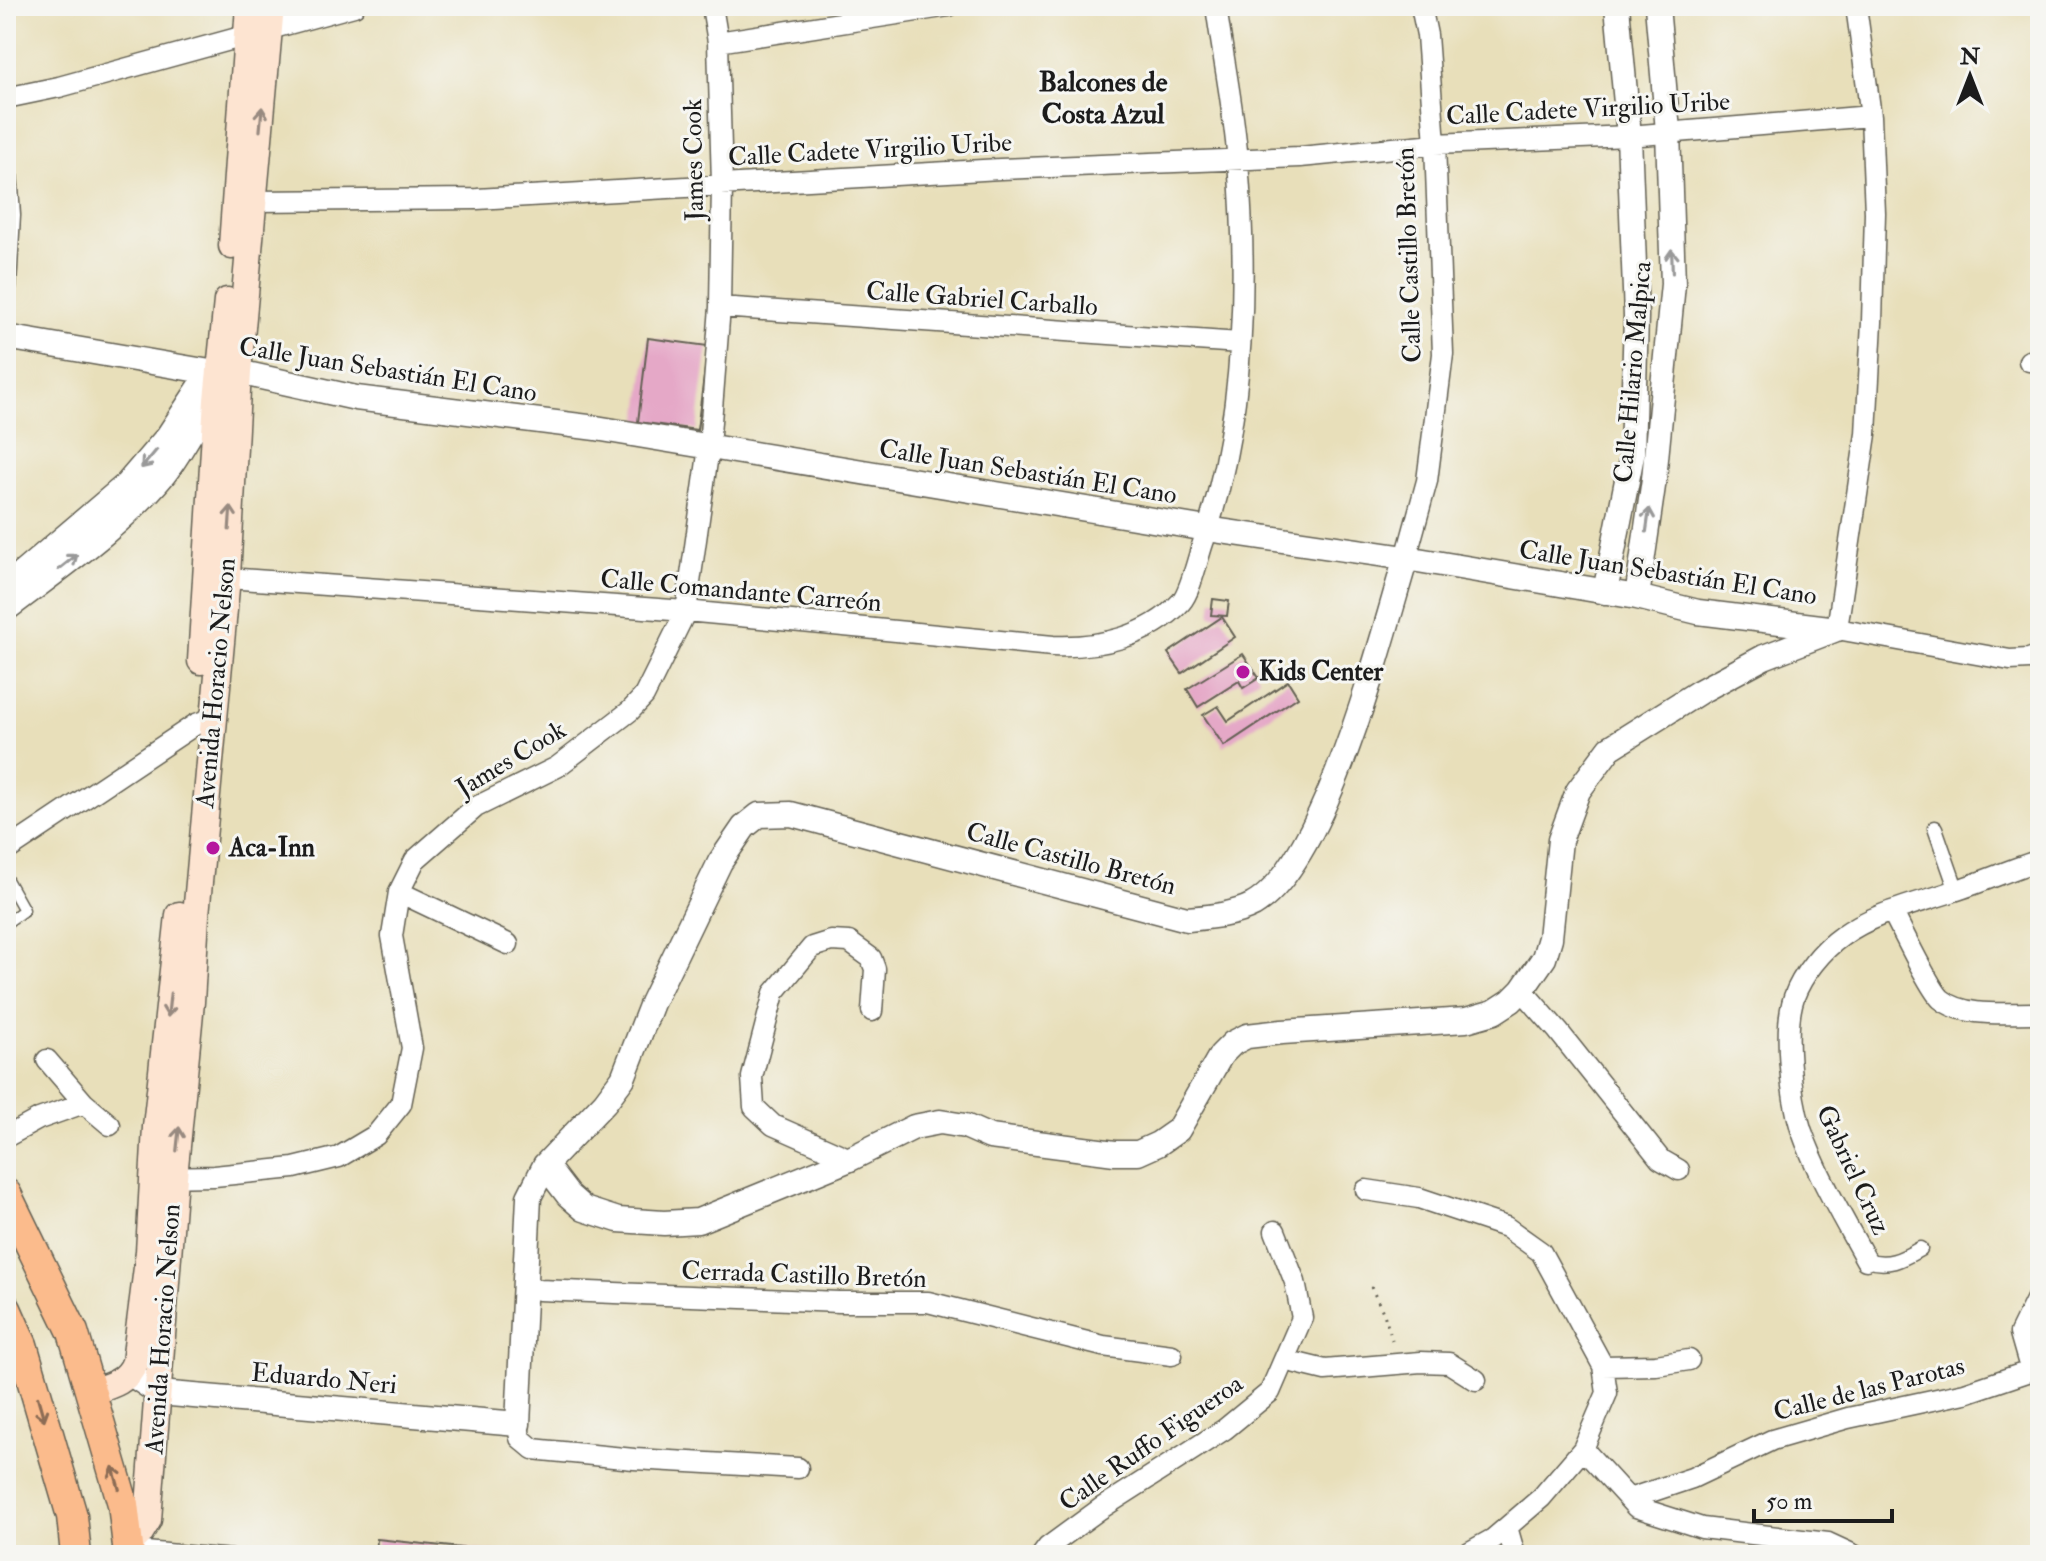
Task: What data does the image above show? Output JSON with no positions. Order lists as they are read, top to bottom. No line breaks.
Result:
{"streets":{"main road":["Avenida Horacio Nelson"],"street":["Calle Cadete Virgilio Uribe","James Cook","Calle Castillo Bretón","Calle Gabriel Carballo","Calle Juan Sebastián El Cano","Calle Hilario Malpica","Calle Comandante Carreón","Gabriel Cruz","Cerrada Castillo Bretón","Eduardo Neri","Calle de las Parotas","Calle Ruffo Figueroa"]},"crossings":[["Calle Cadete Virgilio Uribe","James Cook"],["Calle Cadete Virgilio Uribe","Calle Castillo Bretón"],["Calle Cadete Virgilio Uribe","Calle Hilario Malpica"],["Calle Cadete Virgilio Uribe","Calle Comandante Carreón"],["Calle Cadete Virgilio Uribe","Avenida Horacio Nelson"],["James Cook","Calle Gabriel Carballo"],["James Cook","Calle Juan Sebastián El Cano"],["James Cook","Calle Comandante Carreón"],["James Cook","Avenida Horacio Nelson"],["Calle Castillo Bretón","Calle Juan Sebastián El Cano"],["Calle Castillo Bretón","Cerrada Castillo Bretón"],["Calle Castillo Bretón","Eduardo Neri"],["Calle Gabriel Carballo","Calle Comandante Carreón"],["Calle Juan Sebastián El Cano","Calle Hilario Malpica"],["Calle Juan Sebastián El Cano","Calle Comandante Carreón"],["Calle Juan Sebastián El Cano","Avenida Horacio Nelson"],["Calle Comandante Carreón","Avenida Horacio Nelson"],["Avenida Horacio Nelson","Eduardo Neri"]],"districts":["Balcones de Costa Azul"],"places":["Kids Center","Aca-Inn"],"scale_bar":"50 m","north":"top"}
